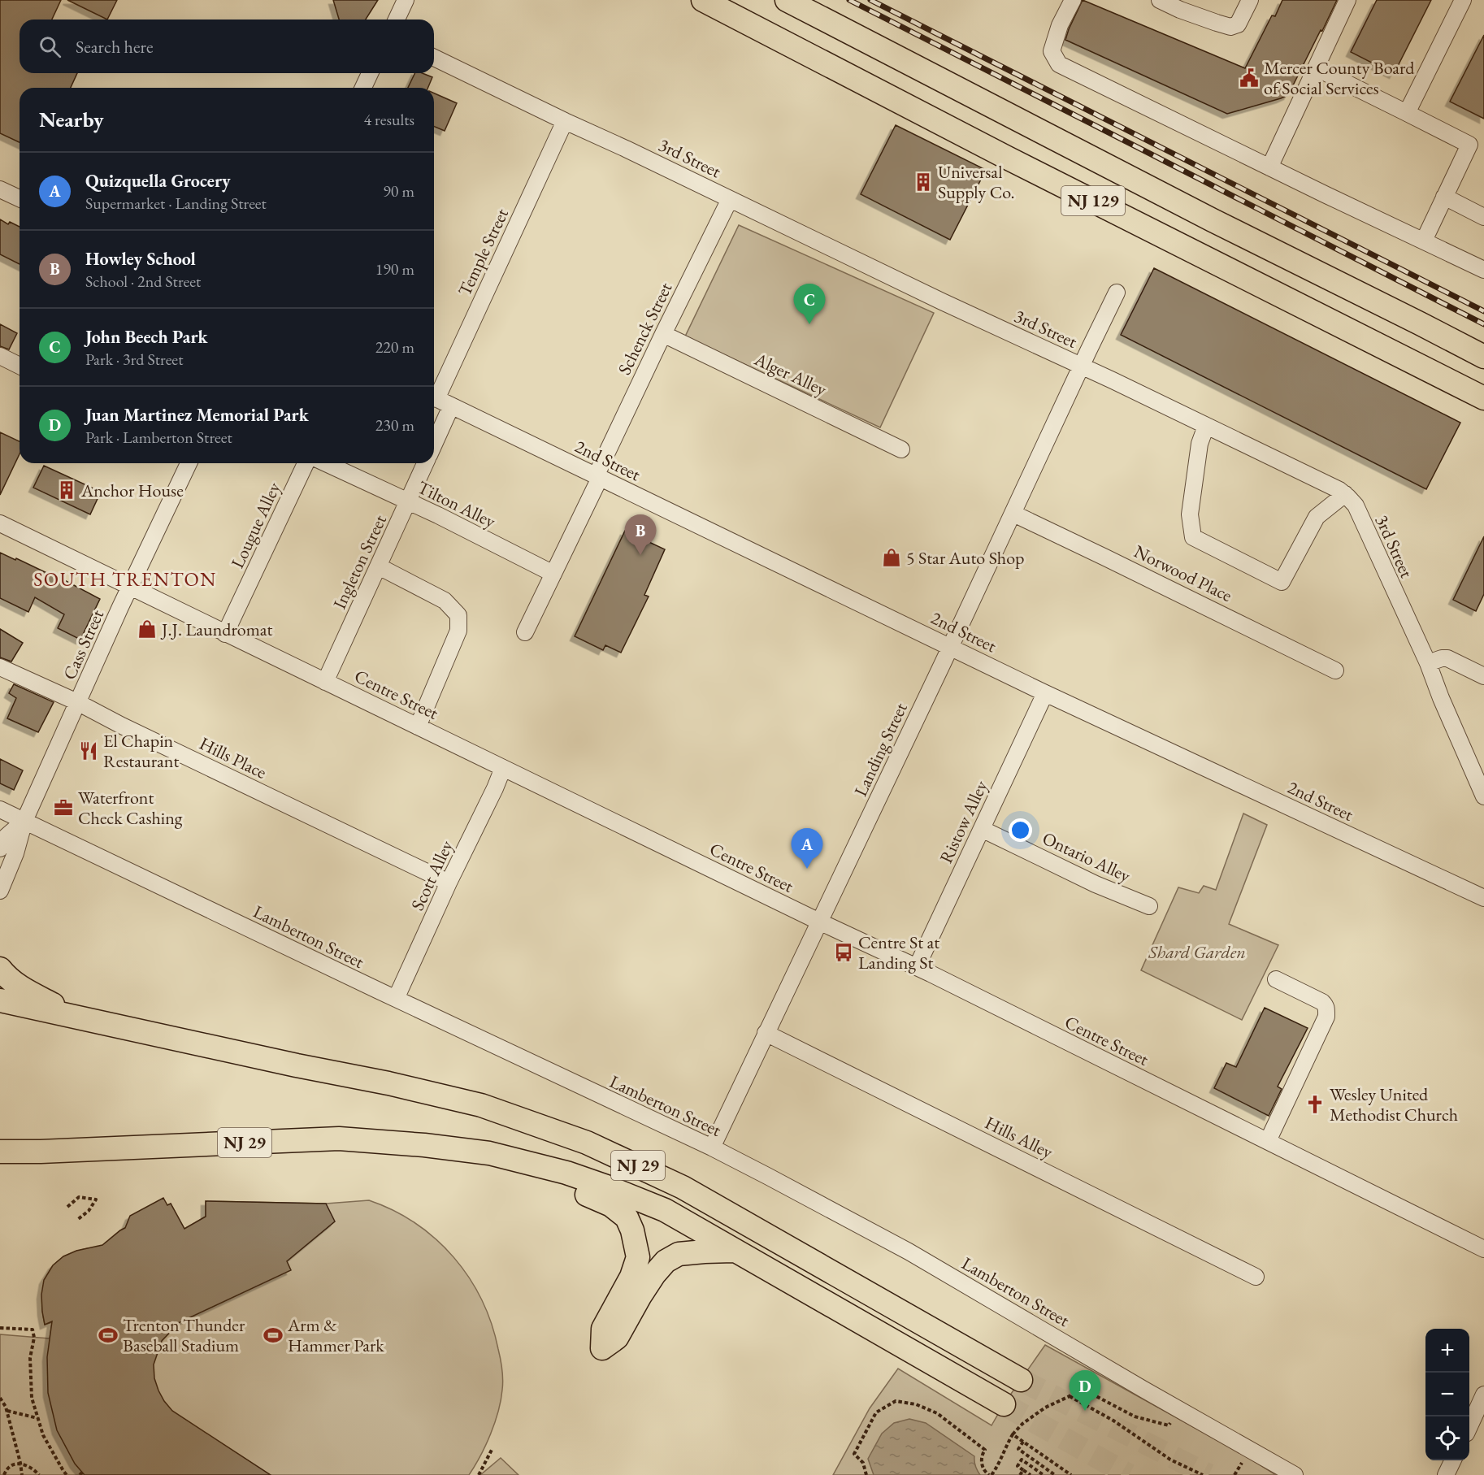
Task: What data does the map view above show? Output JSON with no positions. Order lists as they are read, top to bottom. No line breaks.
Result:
{"streets":{"highway":["NJ 129","NJ 29"],"street":["3rd Street","Temple Street","Schenck Street","Alger Alley","2nd Street","Tilton Alley","Lougue Alley","Ingleton Street","Norwood Place","Cass Street","Centre Street","Landing Street","Hills Place","Ristow Alley","Ontario Alley","Scott Alley","Lamberton Street","Hills Alley"]},"crossings":[["3rd Street","Temple Street"],["3rd Street","Schenck Street"],["3rd Street","Landing Street"],["Schenck Street","Alger Alley"],["Schenck Street","2nd Street"],["Schenck Street","Tilton Alley"],["2nd Street","Ingleton Street"],["2nd Street","Landing Street"],["2nd Street","Ristow Alley"],["Tilton Alley","Ingleton Street"],["Lougue Alley","Centre Street"],["Ingleton Street","Centre Street"],["Norwood Place","Landing Street"],["Cass Street","Centre Street"],["Cass Street","Hills Place"],["Cass Street","Lamberton Street"],["Centre Street","Landing Street"],["Centre Street","Ristow Alley"],["Centre Street","Scott Alley"],["Landing Street","Lamberton Street"],["Landing Street","Hills Alley"],["Hills Place","Scott Alley"],["Ristow Alley","Ontario Alley"],["Scott Alley","Lamberton Street"]],"districts":["SOUTH TRENTON"],"parks":["Shard Garden"],"places":{"public building":["Mercer County Board of Social Services"],"building":["Universal Supply Co.","Anchor House"],"shop":["5 Star Auto Shop","J.J. Laundromat"],"restaurant":["El Chapin Restaurant"],"office":["Waterfront Check Cashing"],"bus stop":["Centre St at Landing St"],"church":["Wesley United Methodist Church"],"sports":["Trenton Thunder Baseball Stadium","Arm & Hammer Park"]},"page":{"search":"Search here","heading":["Nearby","4 results"],"list":[{"mark":"A","name":"Quizquella Grocery","note":"Supermarket · Landing Street","value":"90 m"},{"mark":"B","name":"Howley School","note":"School · 2nd Street","value":"190 m"},{"mark":"C","name":"John Beech Park","note":"Park · 3rd Street","value":"220 m"},{"mark":"D","name":"Juan Martinez Memorial Park","note":"Park · Lamberton Street","value":"230 m"}],"pins":["C","B","A","D"],"map_buttons":["+","−"]}}
